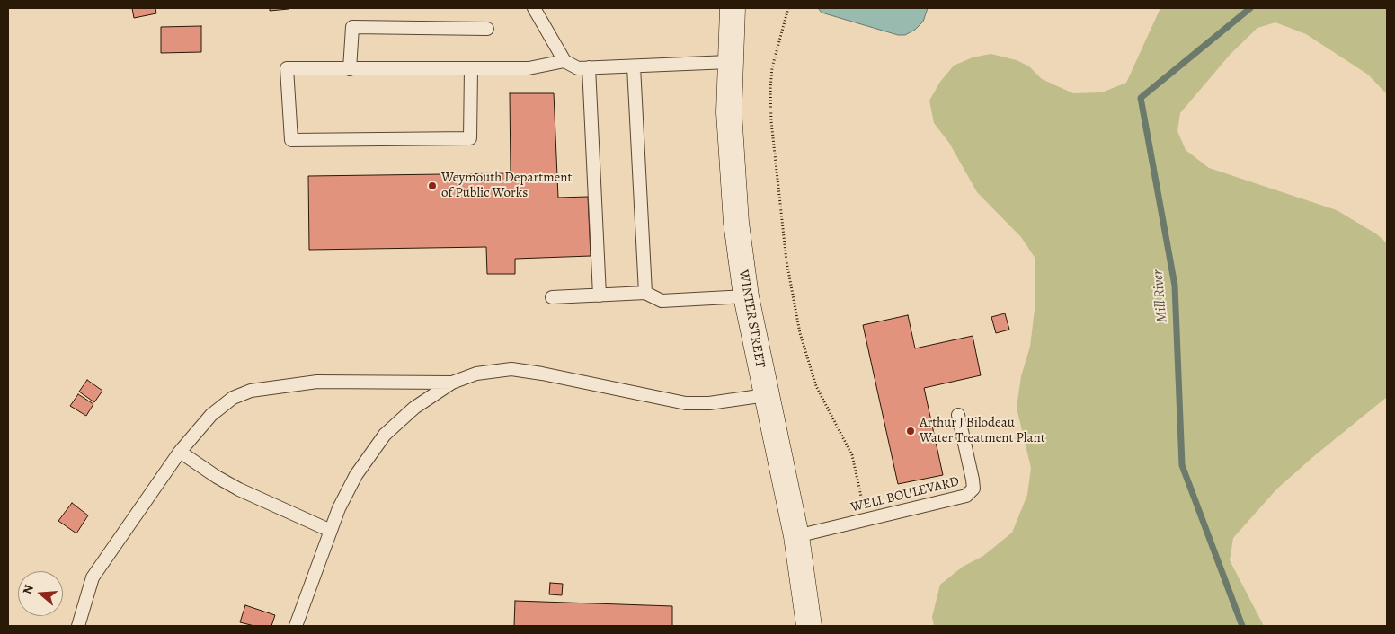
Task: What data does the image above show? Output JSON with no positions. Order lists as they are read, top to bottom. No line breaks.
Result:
{"streets":{"main road":["WINTER STREET"],"lane":["WELL BOULEVARD"]},"crossings":[["WINTER STREET","WELL BOULEVARD"]],"water":["Mill River"],"places":["Weymouth Department of Public Works","Arthur J Bilodeau Water Treatment Plant"],"north":"left"}
